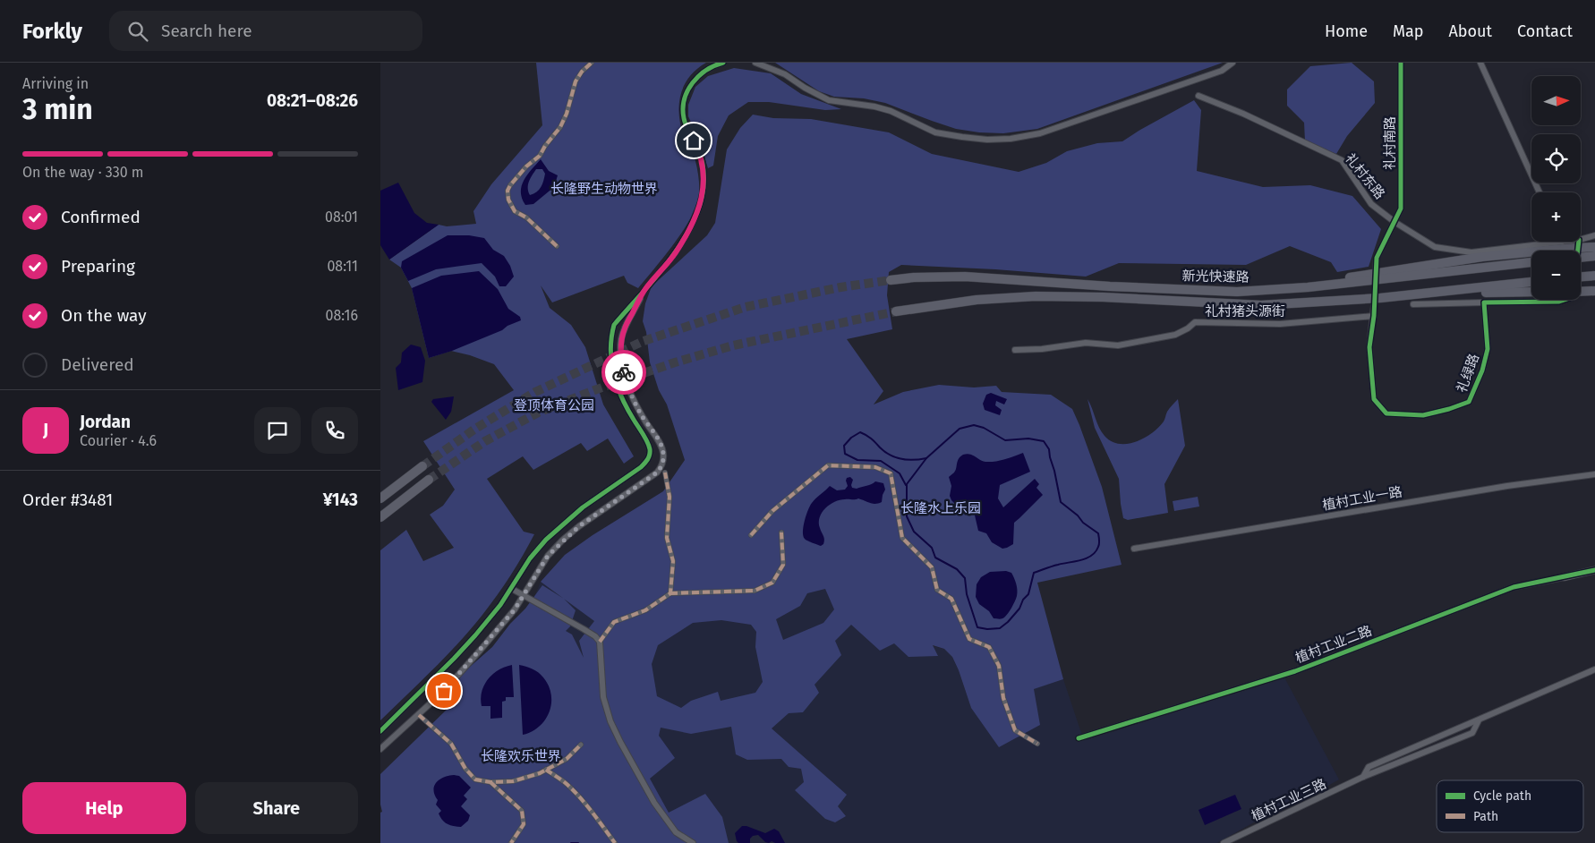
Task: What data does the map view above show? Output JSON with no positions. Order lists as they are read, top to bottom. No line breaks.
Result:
{"streets":{"highway":["新光快速路"],"street":["礼村南路","礼村东路","礼村猪头源街","礼绿路","植村工业一路","植村工业二路","植村工业三路"]},"crossings":[["礼村南路","礼村东路"],["礼村猪头源街","礼绿路"]],"parks":["长隆野生动物世界","登顶体育公园","长隆水上乐园","长隆欢乐世界"],"legend":["Cycle path","Path"],"north":"right","page":{"header":"Forkly","search":"Search here","nav":["Home","Map","About","Contact"],"heading":["3 min","Arriving in","08:21–08:26"],"panel":["Jordan","Courier · 4.6","Order #3481","¥143"],"map_buttons":["+","−"],"bar":"On the way · 330 m","list":[["Confirmed","08:01"],["Preparing","08:11"],["On the way","08:16"],"Delivered"],"round":"J","buttons":["Help","Share"]}}
